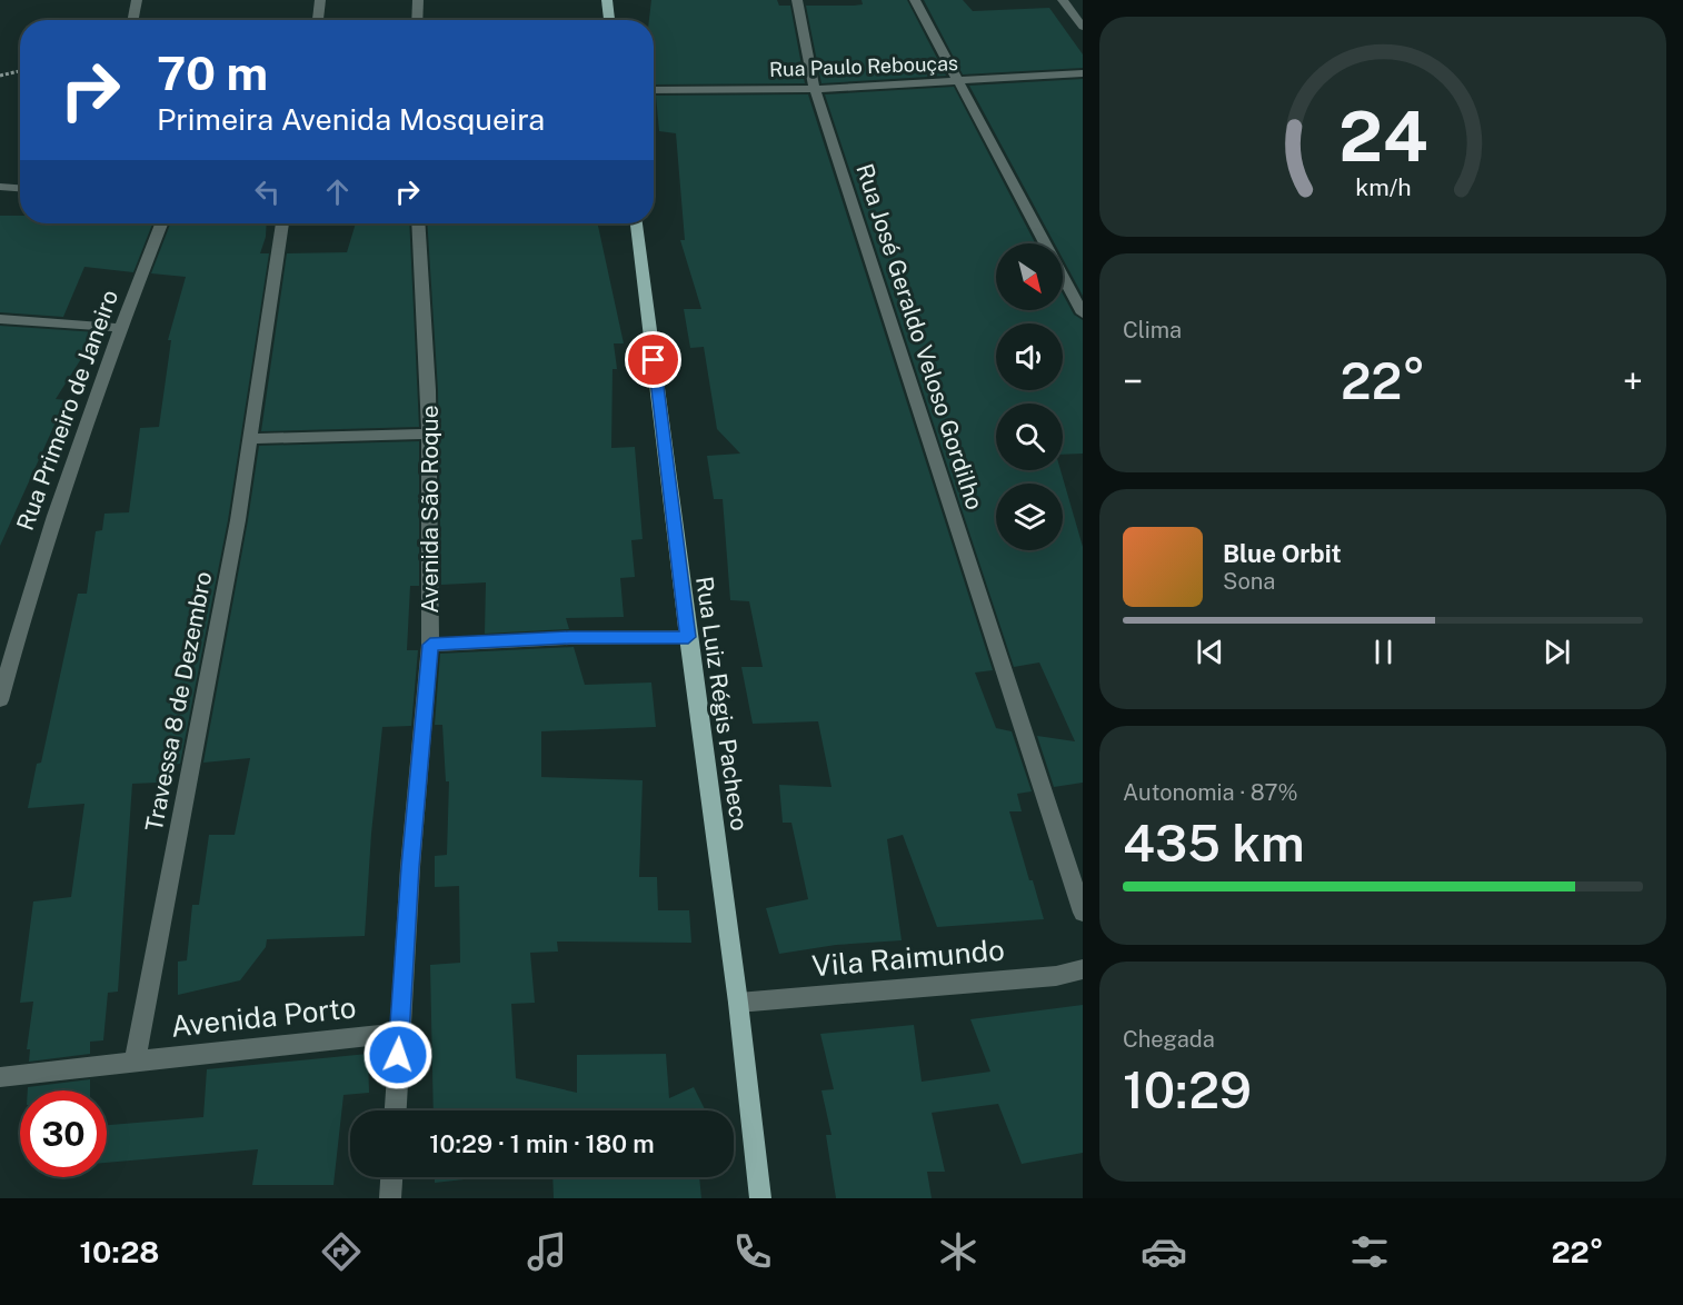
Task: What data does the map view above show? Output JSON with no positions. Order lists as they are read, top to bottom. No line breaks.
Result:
{"streets":{"main road":["Rua Luiz Régis Pacheco"],"street":["Rua Paulo Rebouças","Rua José Geraldo Veloso Gordilho","Rua Primeiro de Janeiro","Avenida São Roque","Travessa 8 de Dezembro","Vila Raimundo","Avenida Porto"]},"crossings":[["Rua Paulo Rebouças","Rua José Geraldo Veloso Gordilho"],["Avenida São Roque","Avenida Porto"],["Travessa 8 de Dezembro","Avenida Porto"],["Rua Luiz Régis Pacheco","Vila Raimundo"]],"north":"bottom right","page":{"turn":["70 m","Primeira Avenida Mosqueira"],"tile":["Clima",["Autonomia · 87%","435 km"],["Chegada","10:29"]],"heat":["−","22°","+"],"song":["Blue Orbit","Sona"],"limit":"30","trip":"10:29 · 1 min · 180 m","tabs":["10:28","22°"],"gauge":["24","km/h"]}}
